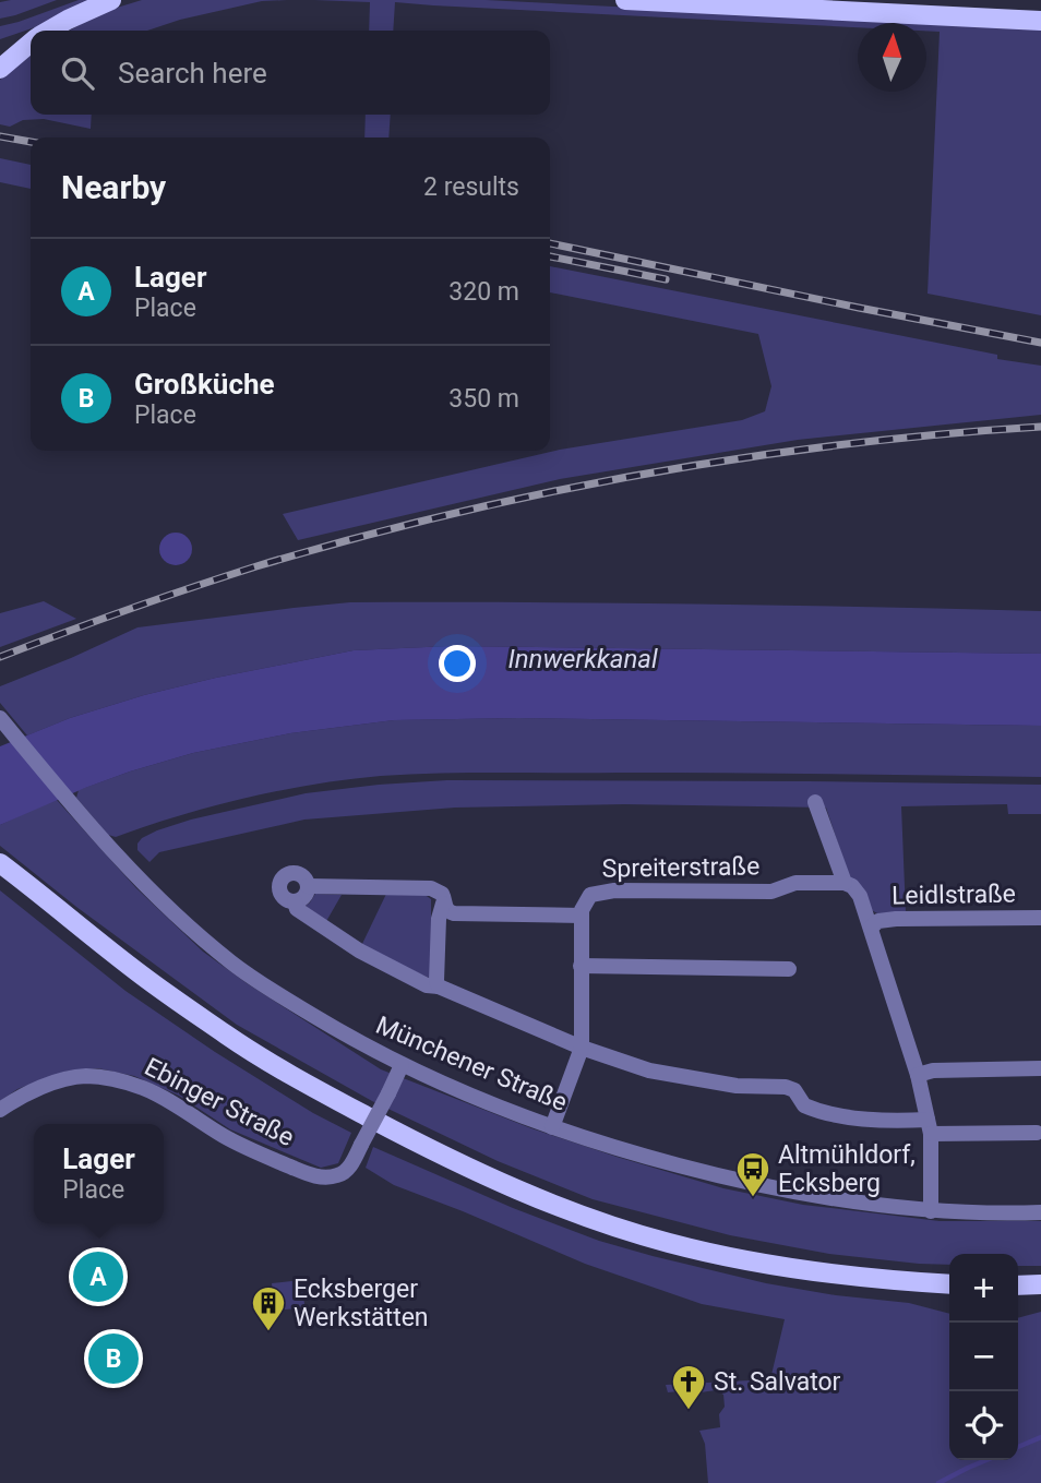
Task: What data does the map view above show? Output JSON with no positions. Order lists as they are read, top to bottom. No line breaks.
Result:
{"streets":{"street":["Spreiterstraße","Leidlstraße","Münchener Straße","Ebinger Straße"]},"crossings":[["Münchener Straße","Ebinger Straße"]],"water":["Innwerkkanal"],"places":{"bus stop":["Altmühldorf, Ecksberg"],"building":["Ecksberger Werkstätten"],"church":["St. Salvator"]},"north":"top","page":{"search":"Search here","heading":["Nearby","2 results"],"list":[{"mark":"A","name":"Lager","note":"Place","value":"320 m"},{"mark":"B","name":"Großküche","note":"Place","value":"350 m"}],"popup":["Lager","Place"],"pins":["A","B"],"map_buttons":["+","−"]}}
